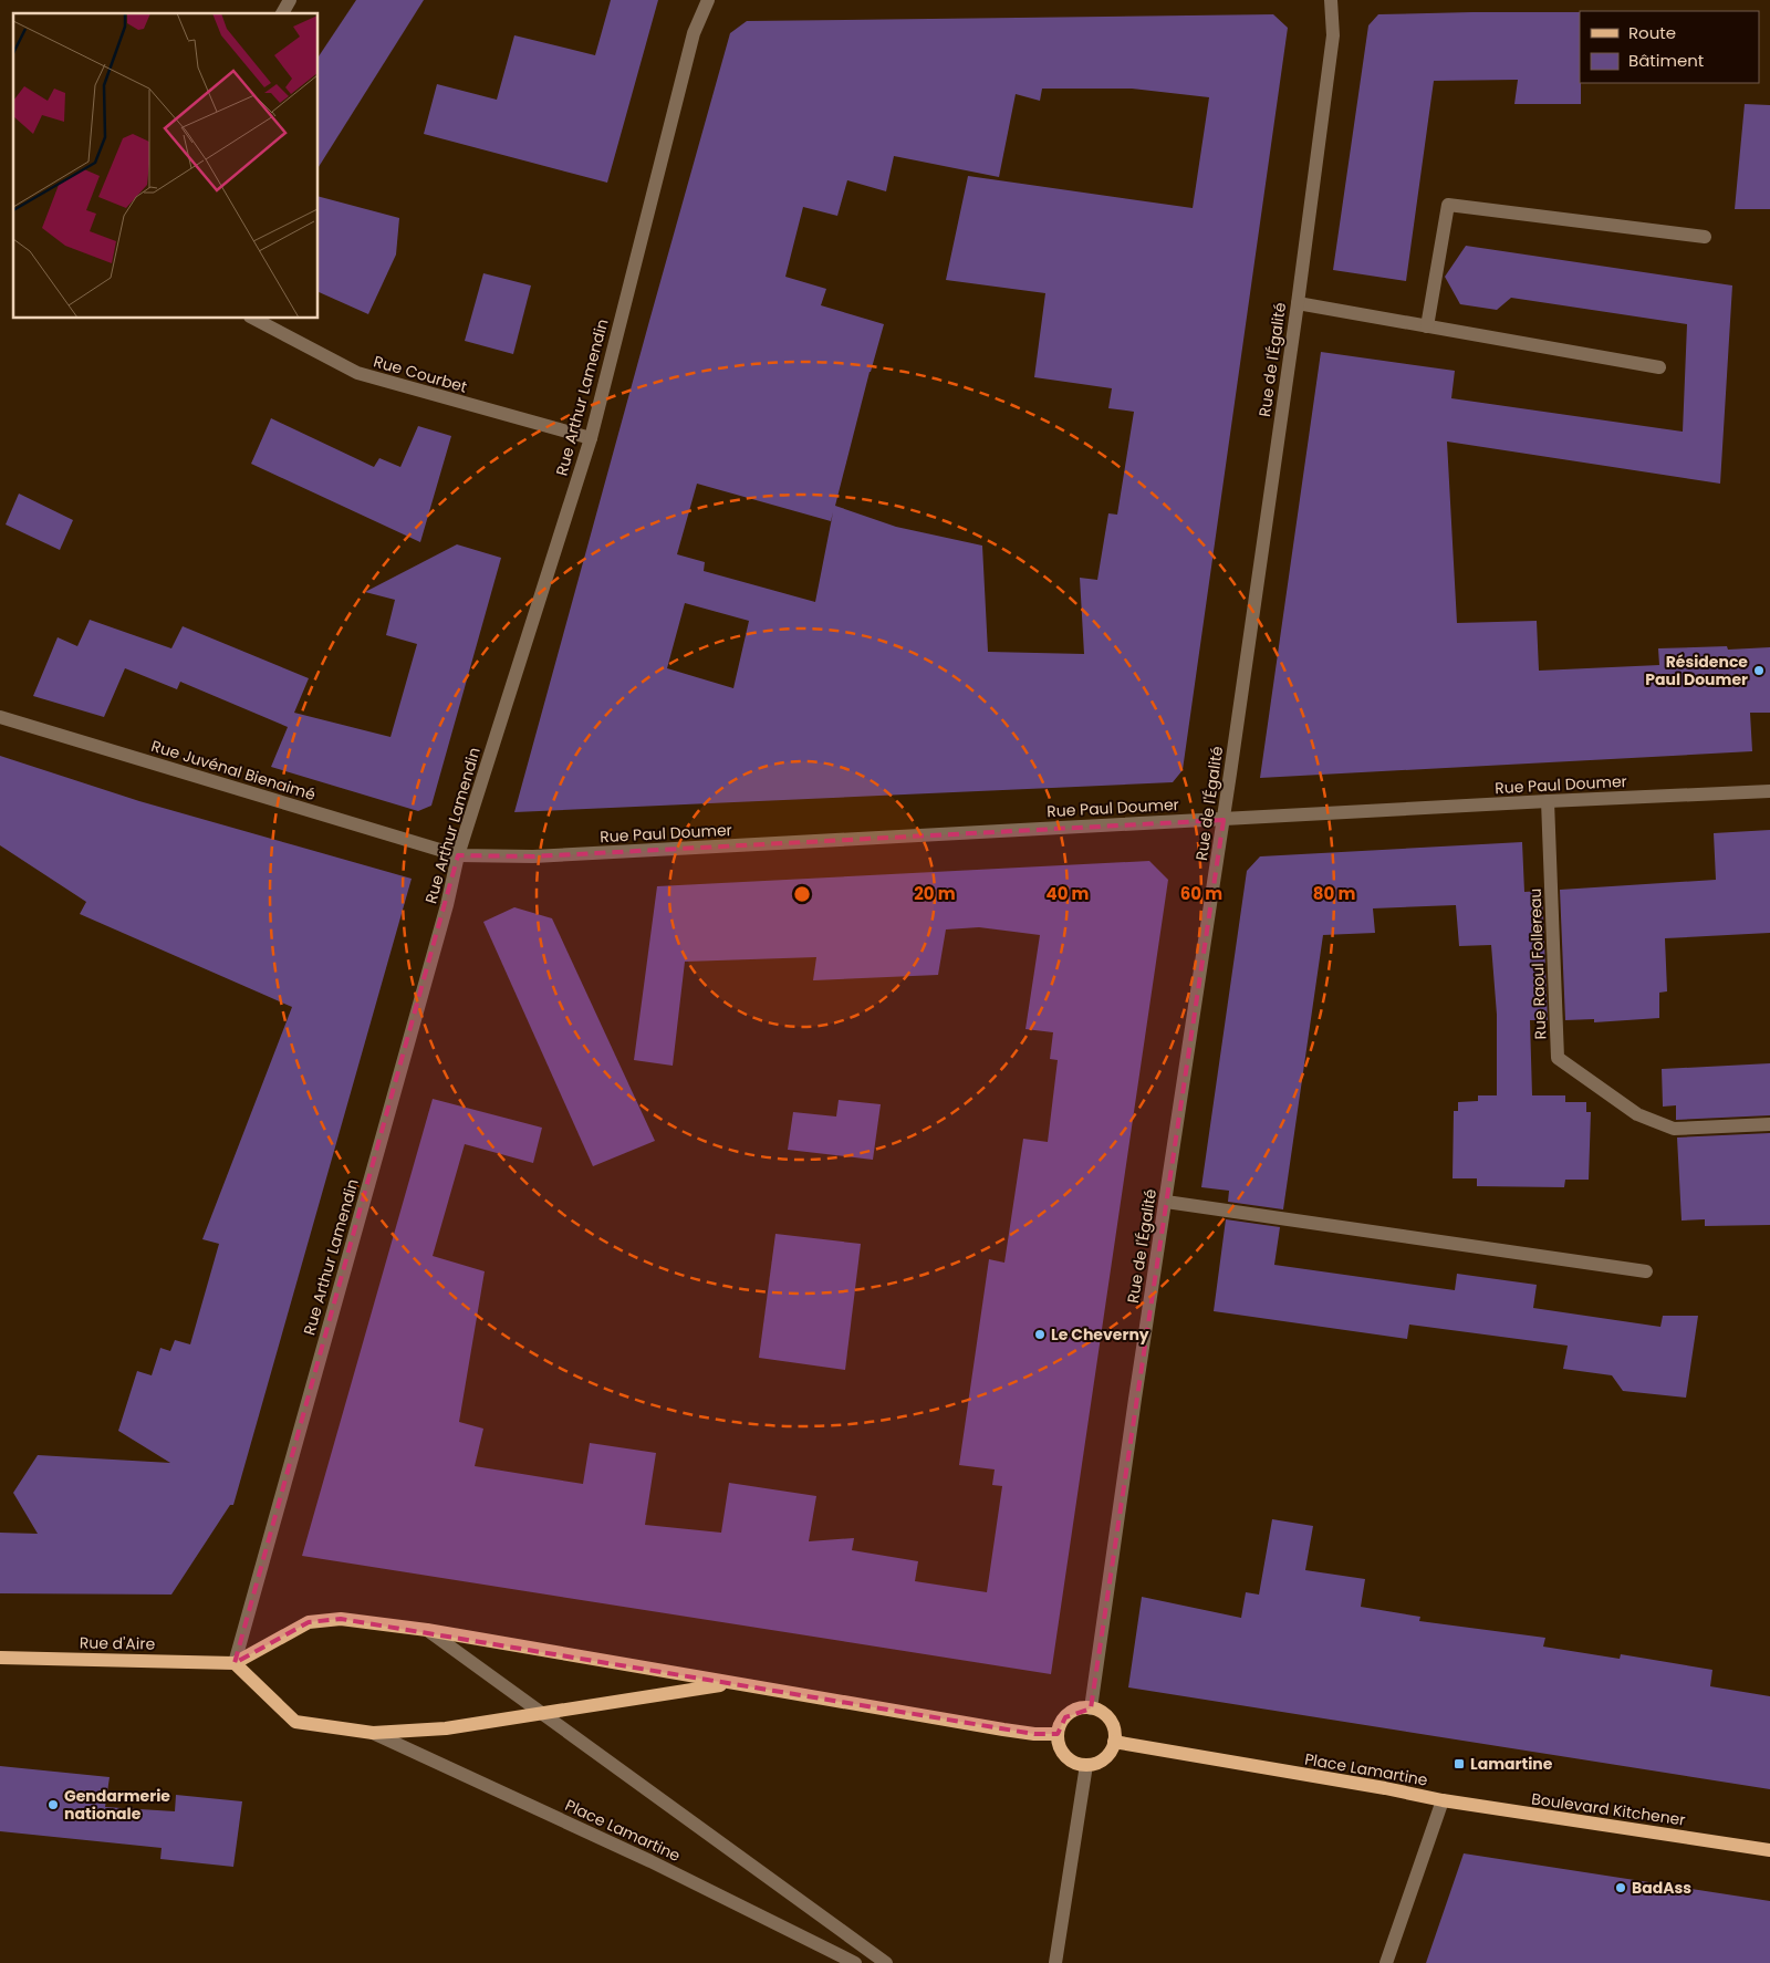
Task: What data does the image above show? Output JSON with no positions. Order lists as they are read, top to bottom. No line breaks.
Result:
{"streets":{"main road":["Rue d'Aire","Place Lamartine","Boulevard Kitchener"],"street":["Rue de l'Égalité","Rue Courbet","Rue Arthur Lamendin","Rue Juvénal Bienaimé","Rue Paul Doumer","Rue Raoul Follereau"]},"crossings":[["Rue de l'Égalité","Rue Paul Doumer"],["Rue de l'Égalité","Place Lamartine"],["Rue Courbet","Rue Arthur Lamendin"],["Rue Arthur Lamendin","Rue Juvénal Bienaimé"],["Rue Arthur Lamendin","Rue Paul Doumer"],["Rue Arthur Lamendin","Rue d'Aire"],["Rue Arthur Lamendin","Place Lamartine"],["Rue Juvénal Bienaimé","Rue Paul Doumer"],["Rue Paul Doumer","Rue Raoul Follereau"],["Rue d'Aire","Place Lamartine"],["Place Lamartine","Boulevard Kitchener"]],"places":{"other":["Résidence Paul Doumer","Le Cheverny","Gendarmerie nationale","BadAss"],"transit":["Lamartine"]},"legend":["Route","Bâtiment"],"rings":["20 m","40 m","60 m","80 m"]}
